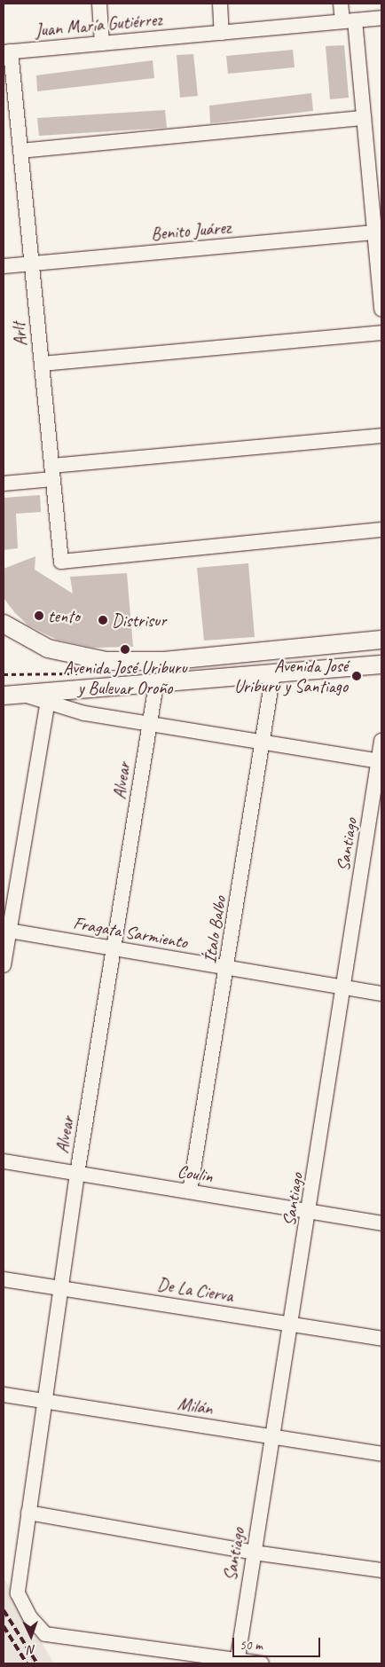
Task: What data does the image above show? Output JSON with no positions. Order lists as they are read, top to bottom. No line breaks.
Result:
{"streets":{"street":["Juan María Gutiérrez","Benito Juárez","Arlt","Alvear","Santiago","Ítalo Balbo","Fragata Sarmiento","Coulin","De La Cierva","Milán"]},"crossings":[["Juan María Gutiérrez","Arlt"],["Benito Juárez","Arlt"],["Alvear","Santiago"],["Alvear","Fragata Sarmiento"],["Alvear","Coulin"],["Alvear","De La Cierva"],["Alvear","Milán"],["Santiago","Fragata Sarmiento"],["Santiago","Coulin"],["Santiago","De La Cierva"],["Santiago","Milán"],["Ítalo Balbo","Fragata Sarmiento"],["Ítalo Balbo","Coulin"]],"places":["tento","Distrisur","Avenida José Uriburu y Bulevar Oroño","Avenida José Uriburu y Santiago"],"scale_bar":"50 m","north":"bottom"}
